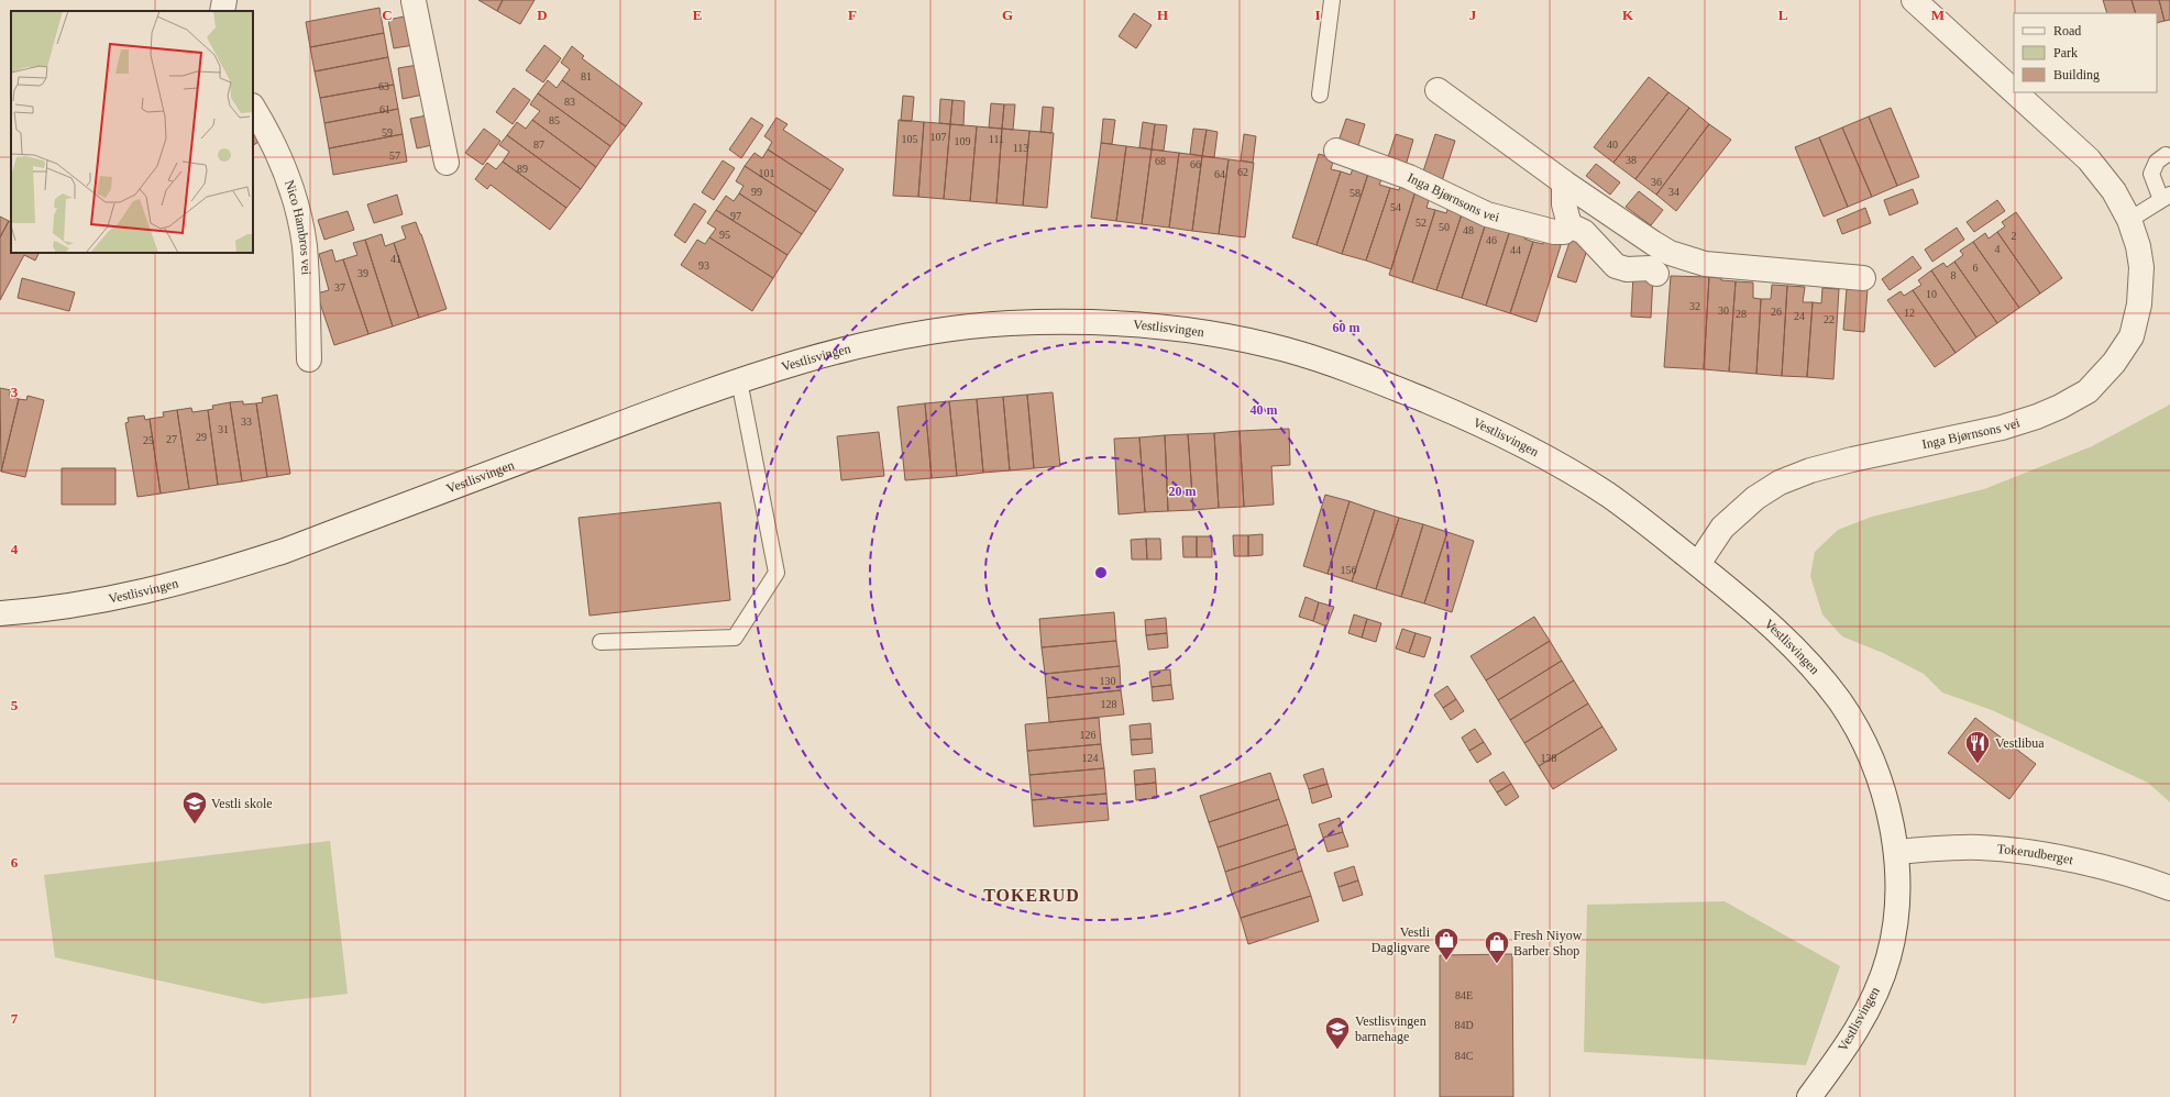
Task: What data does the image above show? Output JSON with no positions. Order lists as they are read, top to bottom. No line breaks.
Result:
{"streets":{"street":["Inga Bjørnsons vei","Nico Hambros vei","Vestlisvingen","Tokerudberget"]},"crossings":[["Inga Bjørnsons vei","Vestlisvingen"],["Vestlisvingen","Tokerudberget"]],"districts":["TOKERUD"],"places":{"restaurant":["Vestlibua"],"school or university":["Vestli skole","Vestlisvingen barnehage"],"shop":["Vestli Dagligvare","Fresh Niyow Barber Shop"]},"house_numbers":["81","63","83","61","85","59","107","105","111","109","87","40","113","57","38","68","66","89","62","101","64","36","99","34","58","54","97","52","50","48","95","2","46","4","44","41","93","6","39","8","37","10","32","30","26","12","28","24","22","33","31","29","27","25","156","130","128","126","124","138","84E","84D","84C"],"legend":["Road","Park","Building"],"grid":{"columns":["C","D","E","F","G","H","I","J","K","L","M"],"rows":["3","4","5","6","7"]},"rings":["60 m","40 m","20 m"]}
